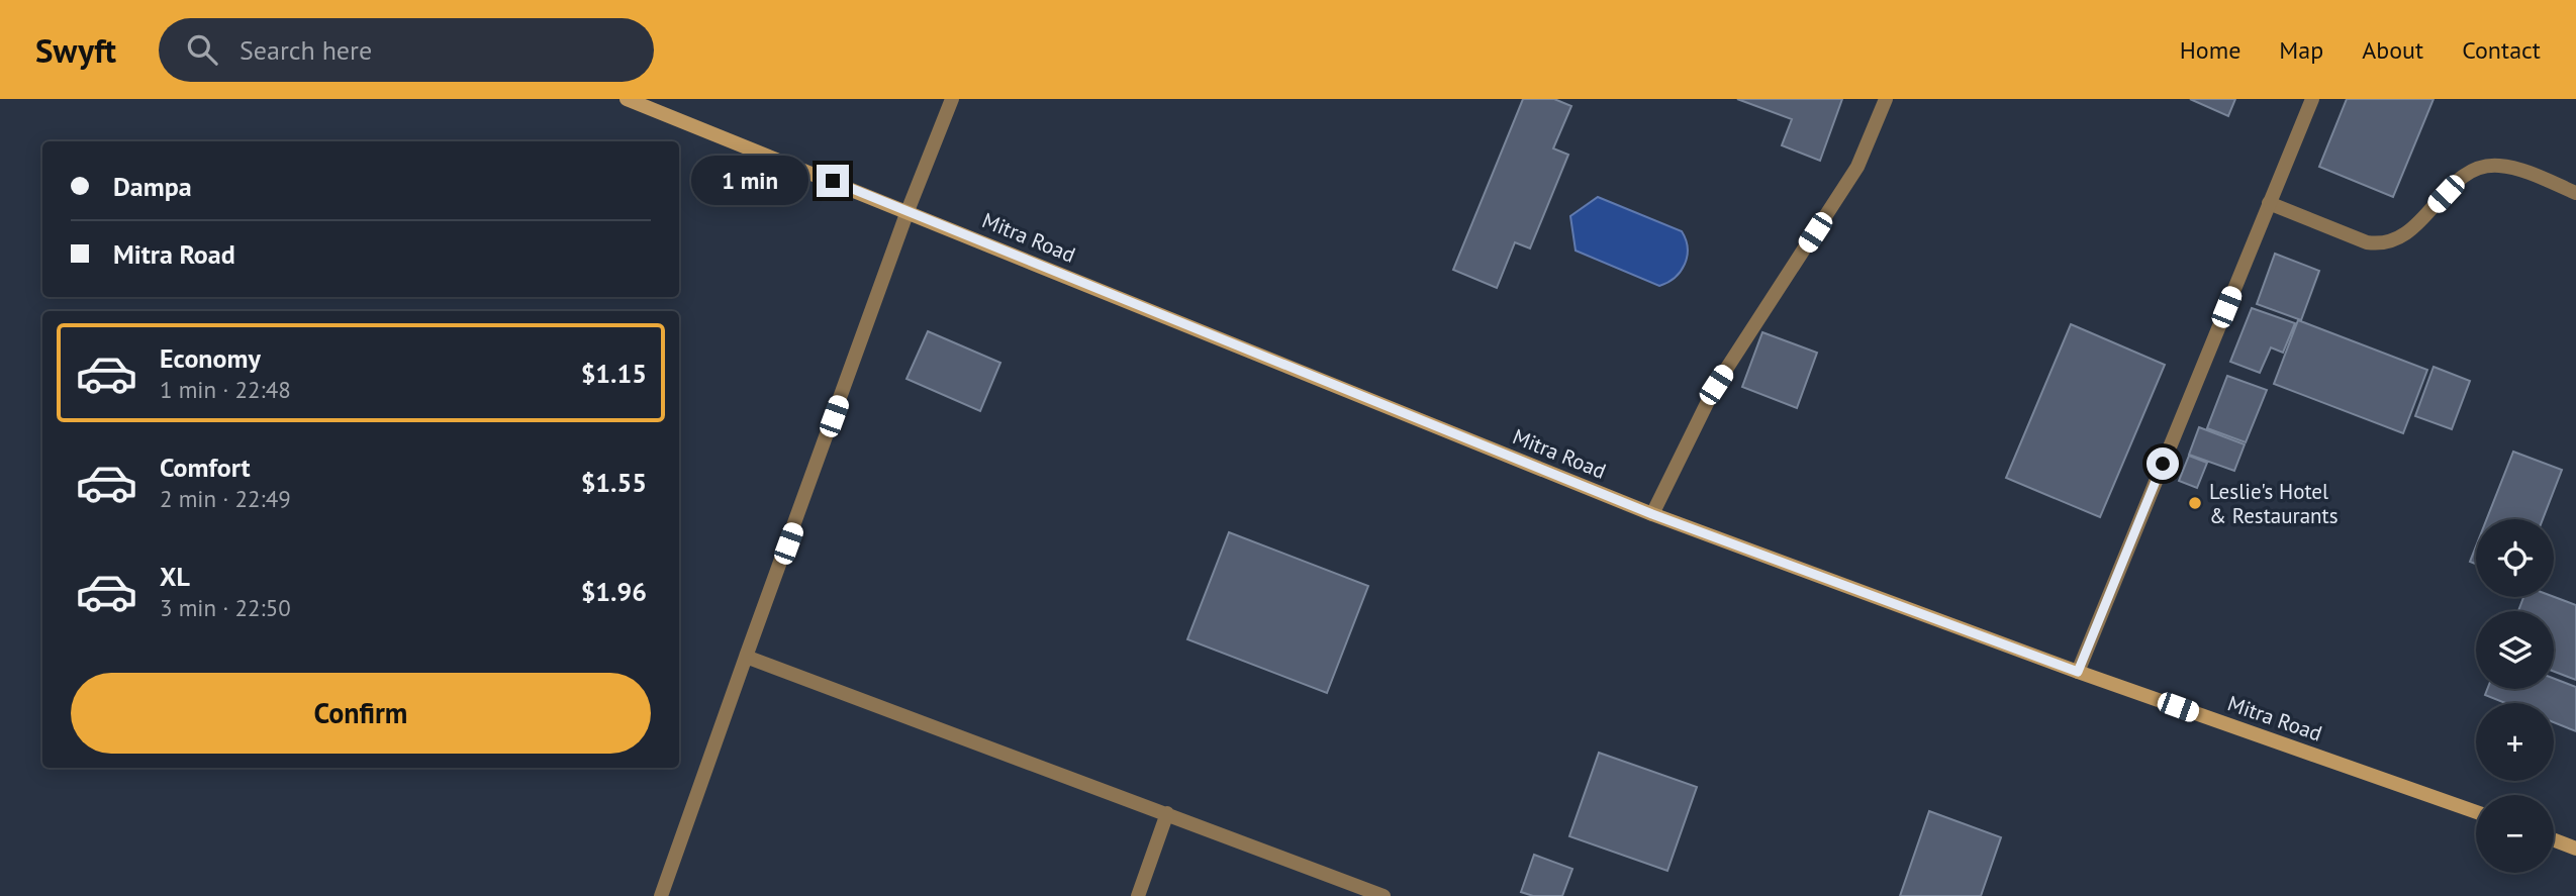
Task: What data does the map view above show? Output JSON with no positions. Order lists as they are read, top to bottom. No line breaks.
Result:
{"streets":{"street":["Mitra Road"]},"places":["Leslie's Hotel & Restaurants"],"page":{"header":"Swyft","search":"Search here","nav":["Home","Map","About","Contact"],"banner":["Dampa","Mitra Road"],"bubble":"1 min","list":[{"name":"Economy","note":"1 min · 22:48","value":"$1.15"},{"name":"Comfort","note":"2 min · 22:49","value":"$1.55"},{"name":"XL","note":"3 min · 22:50","value":"$1.96"}],"map_buttons":["+","−"],"buttons":"Confirm"}}
